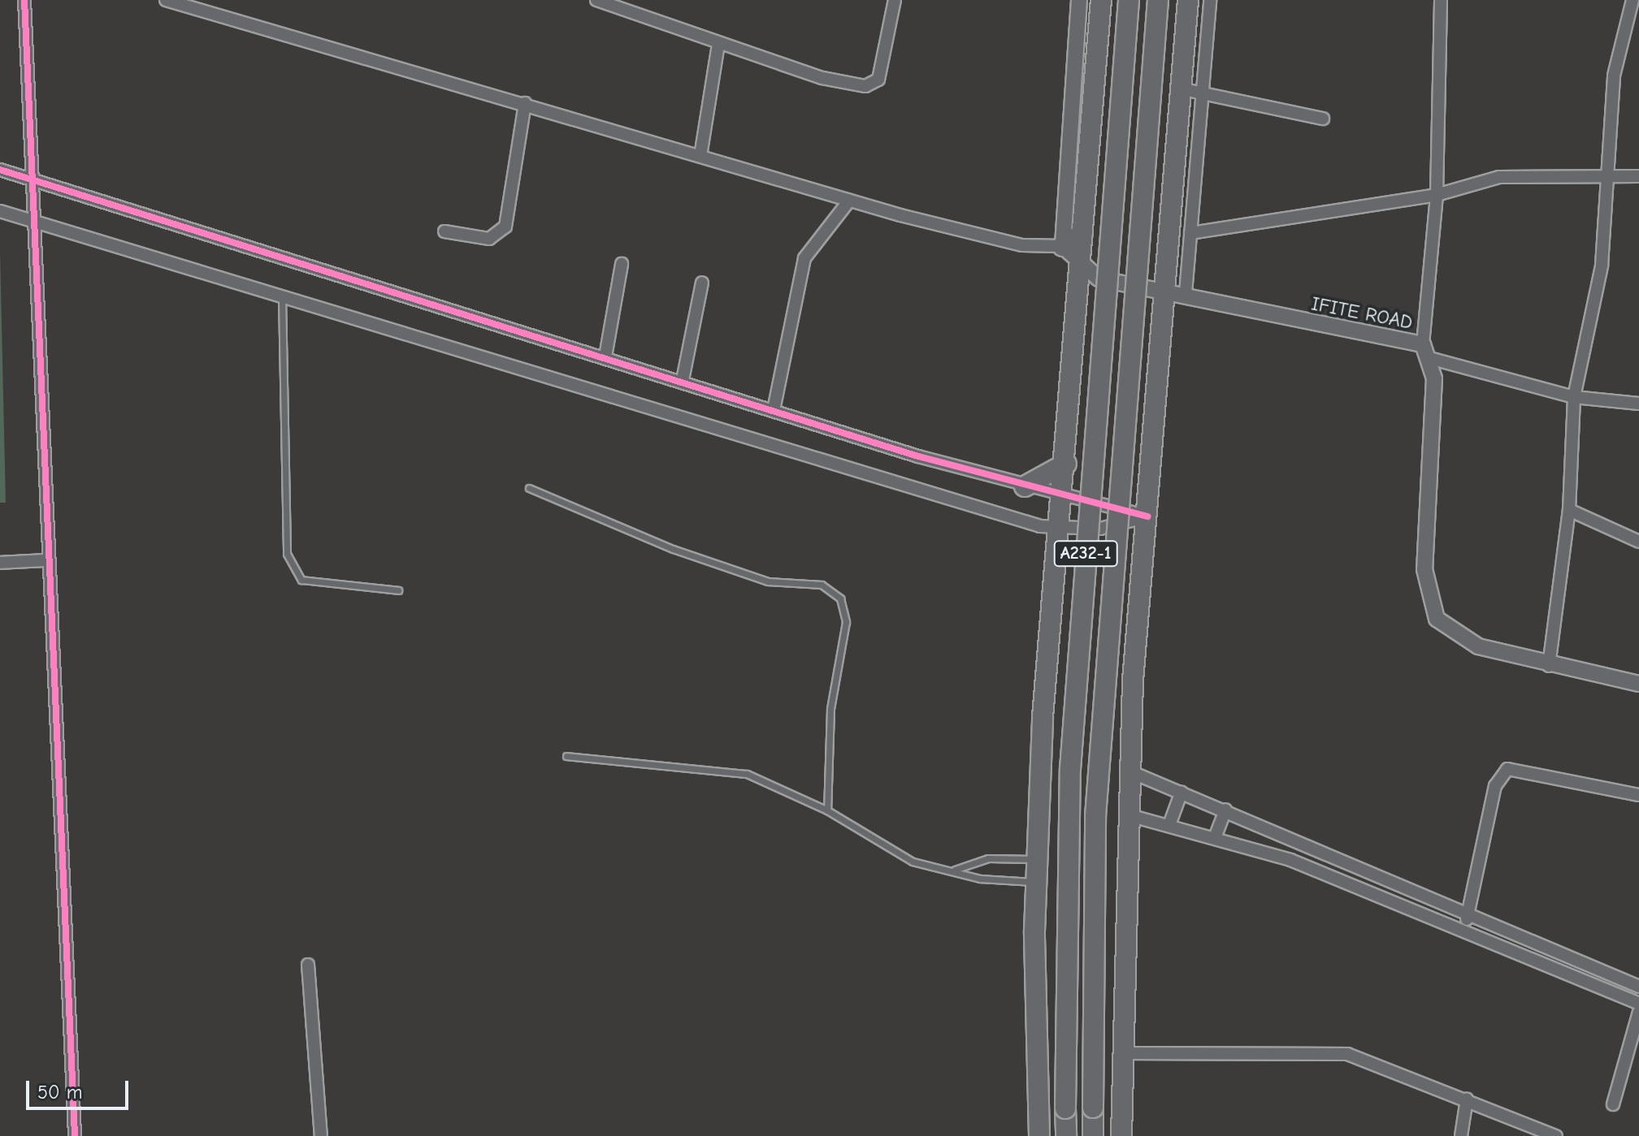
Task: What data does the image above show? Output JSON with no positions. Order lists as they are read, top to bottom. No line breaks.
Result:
{"streets":{"highway":["A232-1"],"street":["IFITE ROAD"]},"scale_bar":"50 m"}
